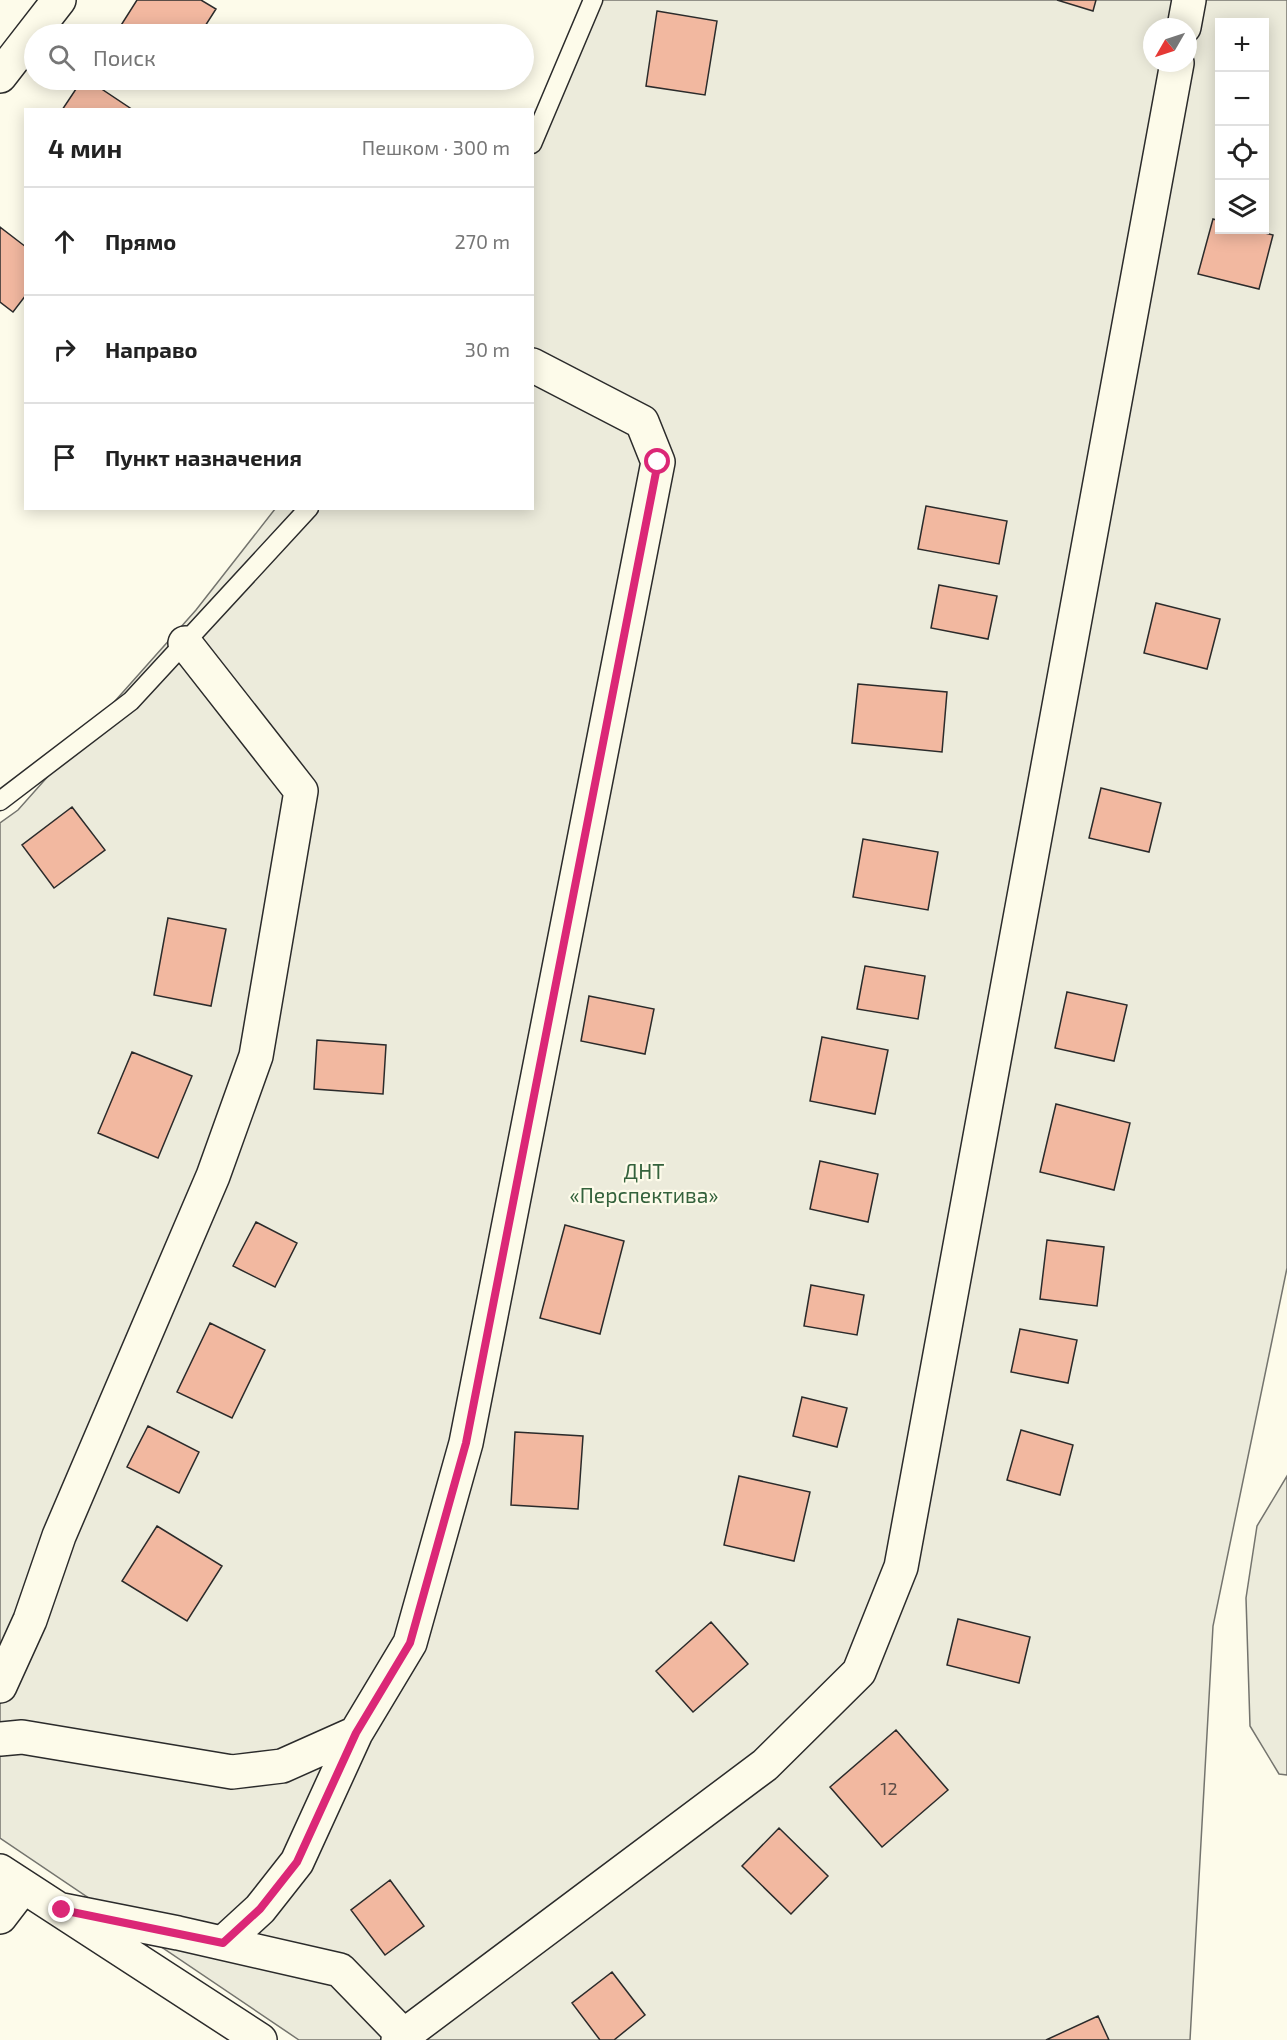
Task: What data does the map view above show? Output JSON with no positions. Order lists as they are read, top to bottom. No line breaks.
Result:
{"parks":["ДНТ «Перспектива»"],"house_numbers":["12"],"north":"bottom left","page":{"map_buttons":["+","−"],"search":"Поиск","heading":["4 мин","Пешком · 300 m"],"list":[["Прямо","270 m"],["Направо","30 m"],"Пункт назначения"]}}
